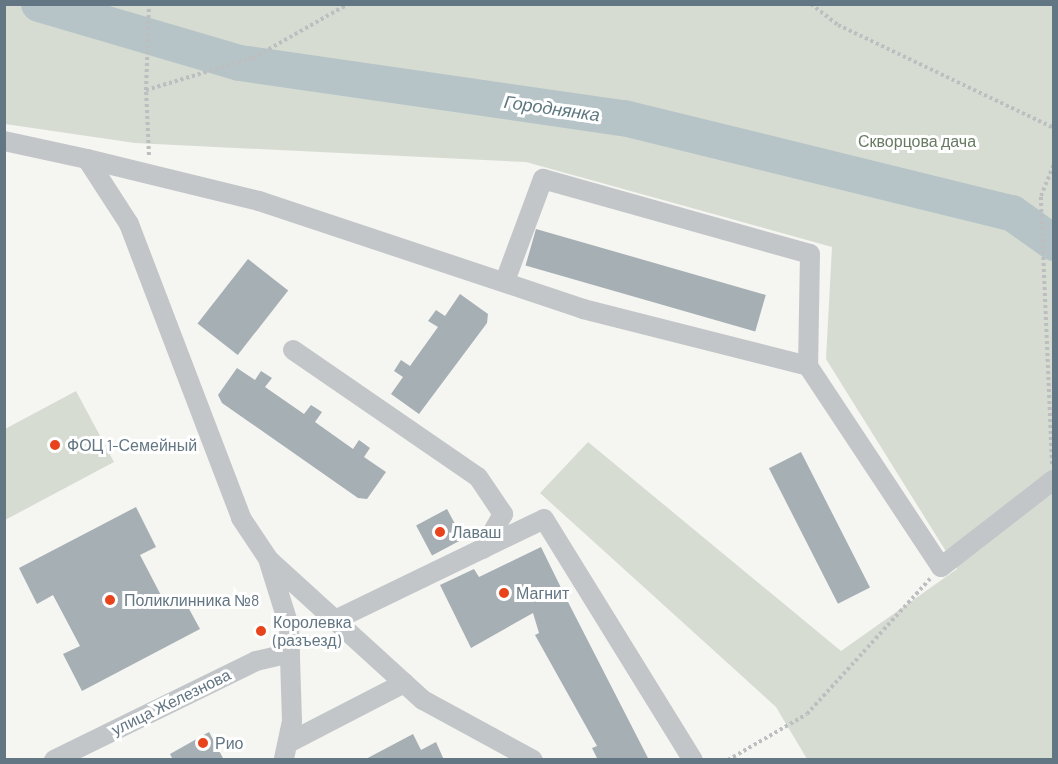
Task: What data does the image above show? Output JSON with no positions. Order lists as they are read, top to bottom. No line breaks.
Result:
{"streets":{"street":["улица Железнова"]},"water":["Городнянка"],"parks":["Скворцова дача"],"places":["ФОЦ 1-Семейный","Лаваш","Магнит","Поликлинника №8","Королевка (разъезд)","Рио"]}
